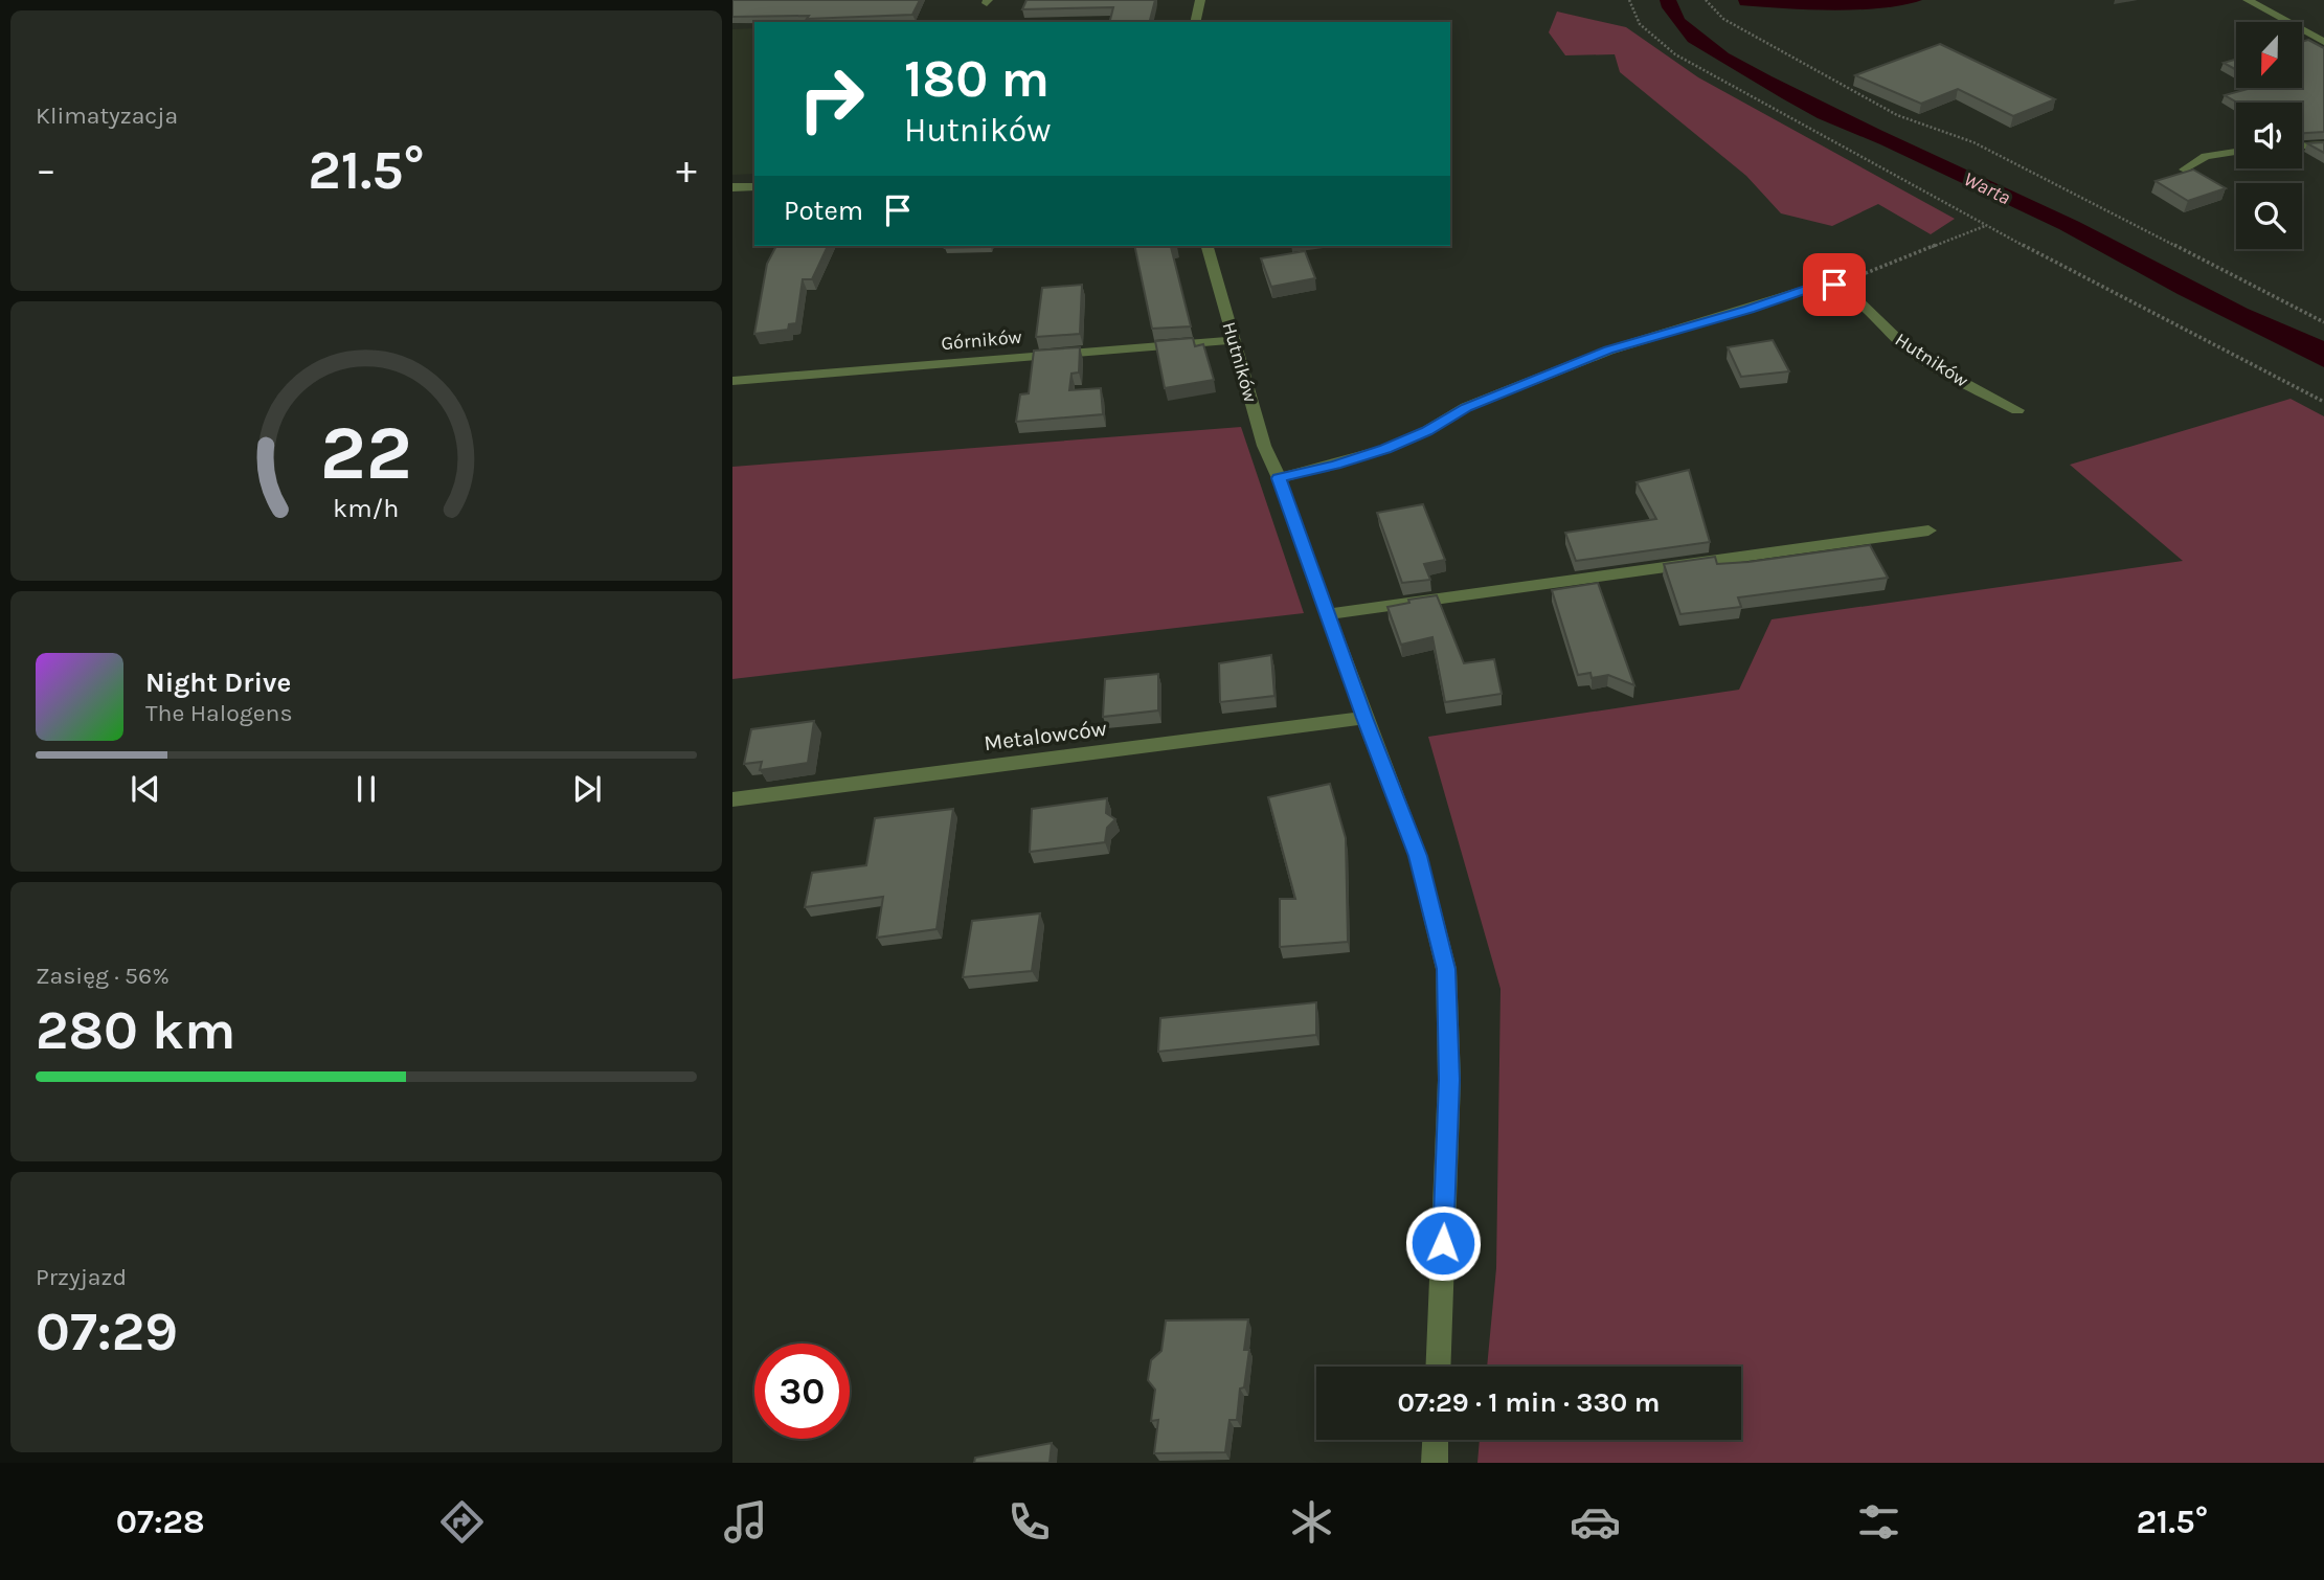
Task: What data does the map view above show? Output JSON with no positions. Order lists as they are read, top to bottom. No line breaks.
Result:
{"streets":{"street":["Górników","Hutników","Metalowców"]},"crossings":[["Górników","Hutników"],["Hutników","Metalowców"]],"water":["Warta"],"north":"bottom","page":{"tile":["Klimatyzacja",["Zasięg · 56%","280 km"],["Przyjazd","07:29"]],"turn":["180 m","Hutników"],"heat":["−","21.5°","+"],"then":"Potem","song":["Night Drive","The Halogens"],"limit":"30","trip":"07:29 · 1 min · 330 m","tabs":["07:28","21.5°"],"gauge":["22","km/h"]}}
